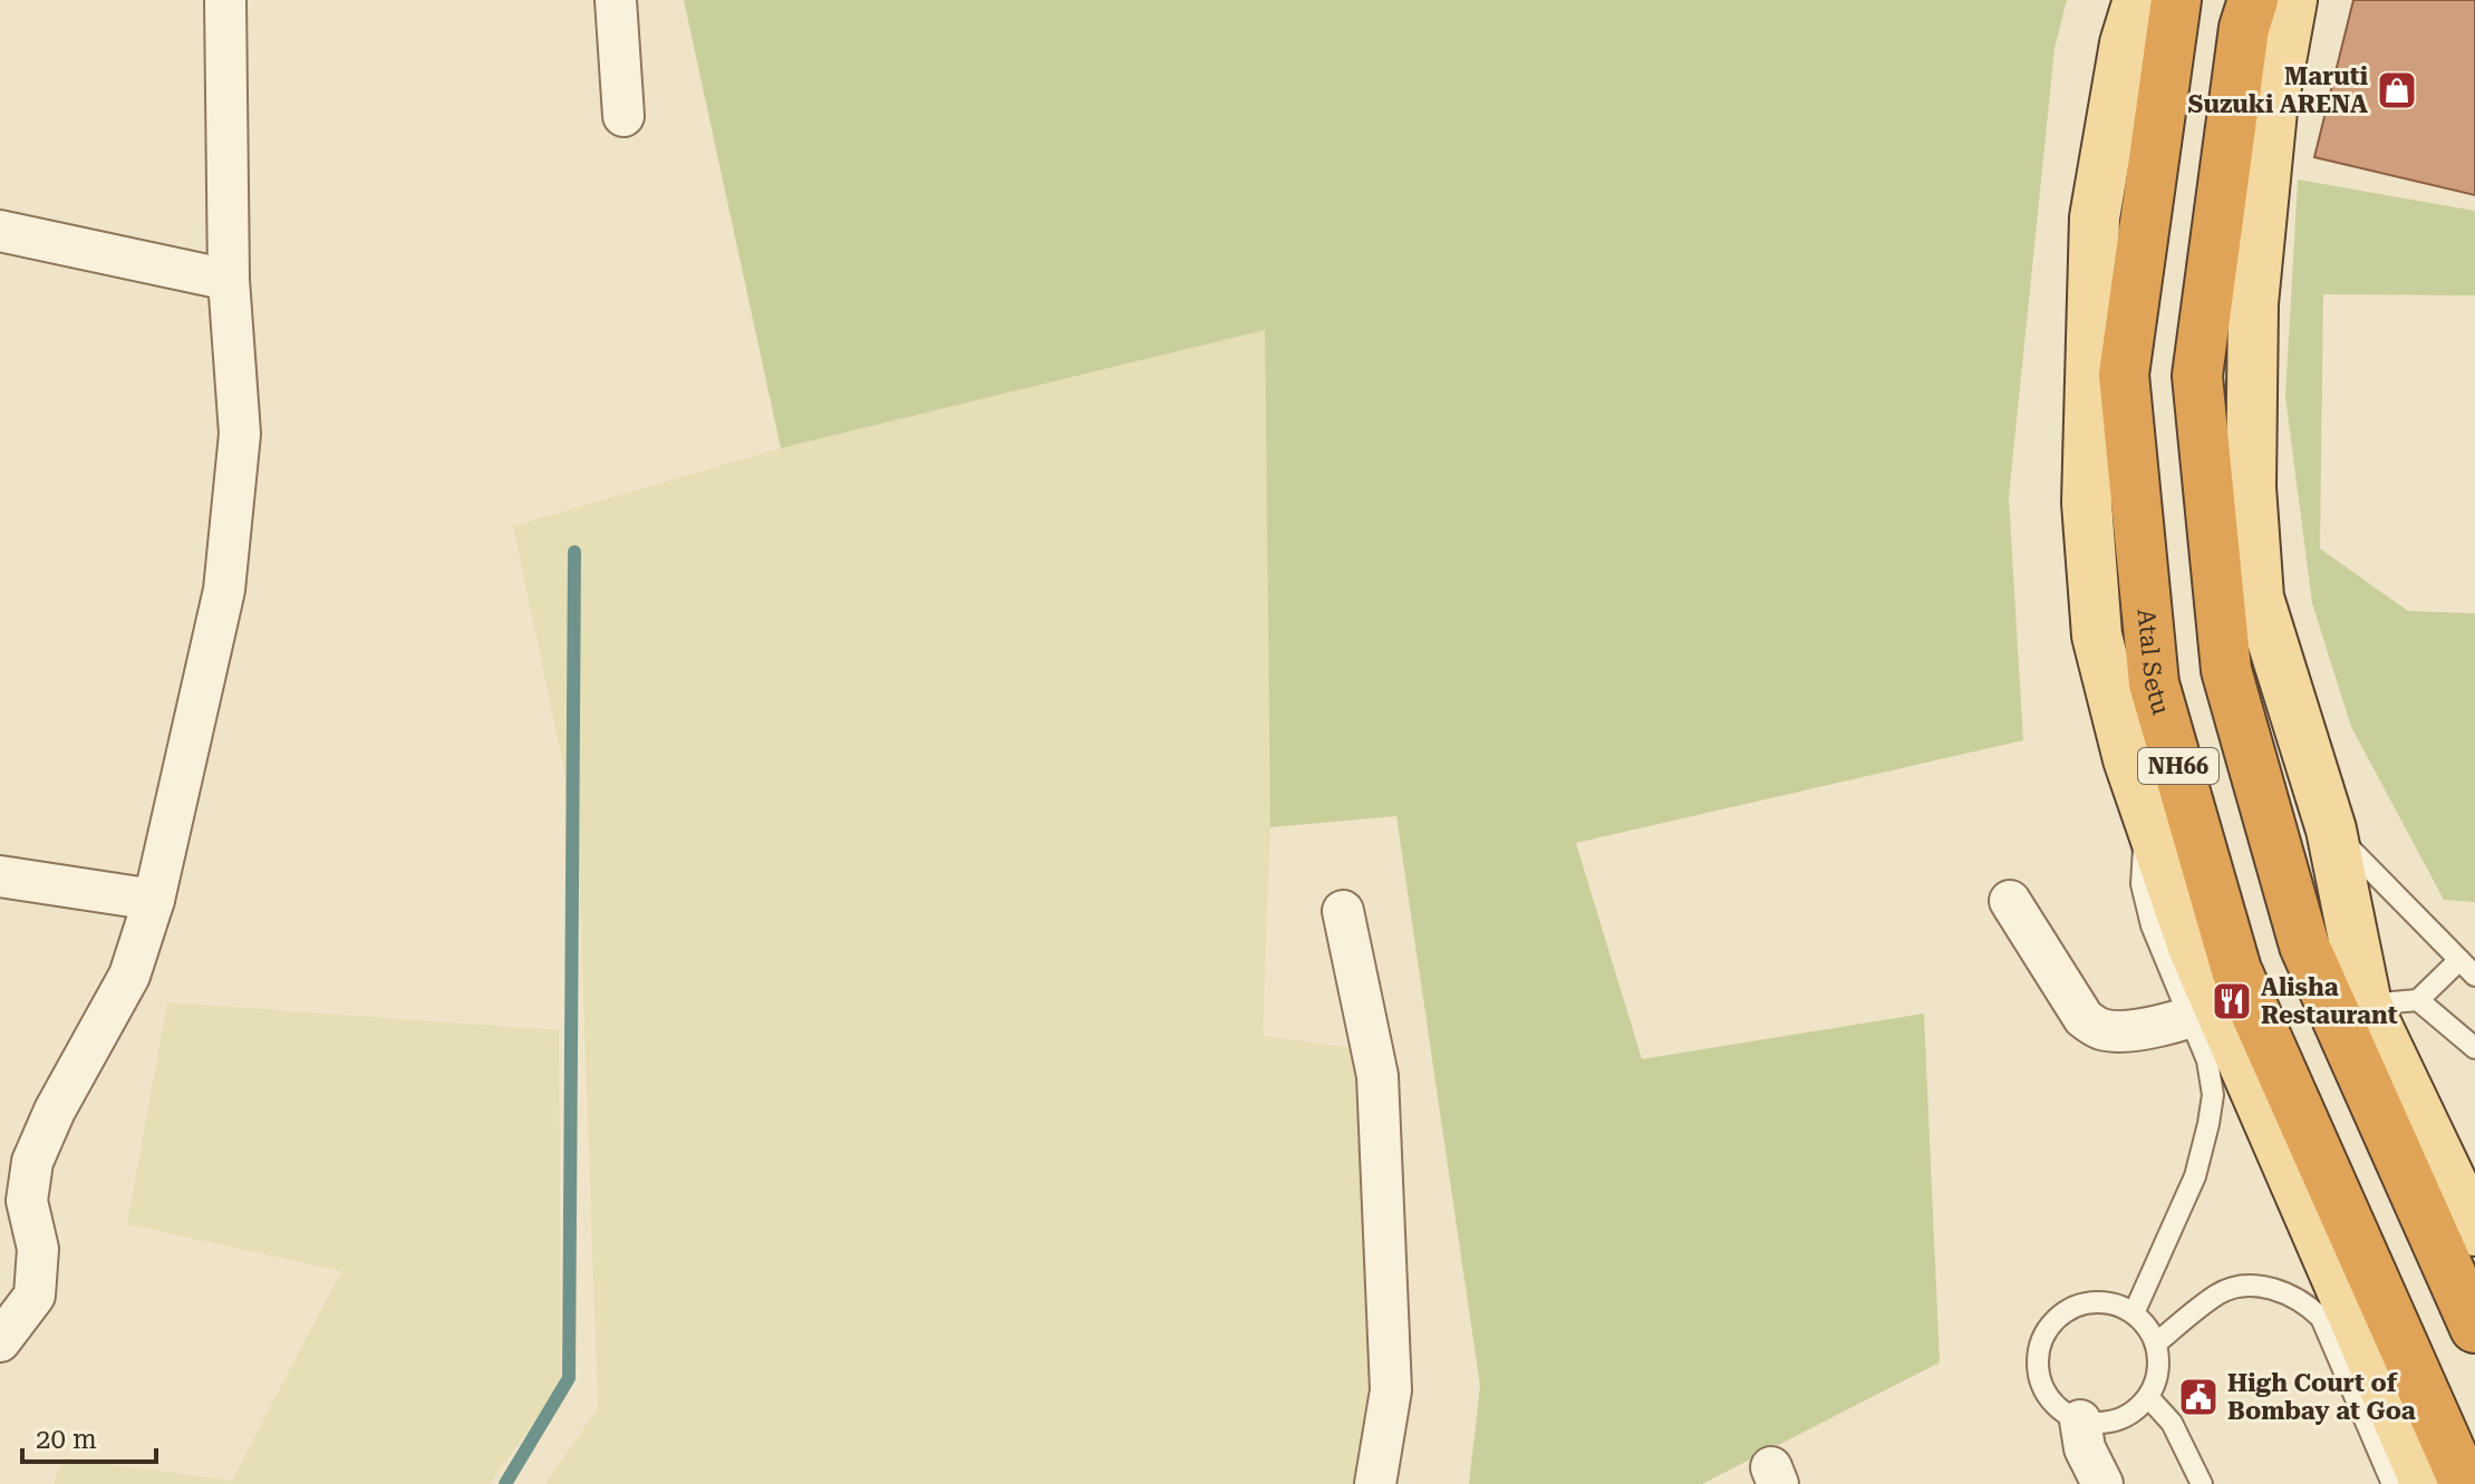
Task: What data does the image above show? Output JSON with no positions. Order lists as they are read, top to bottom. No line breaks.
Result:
{"streets":{"highway":["Atal Setu","NH66"]},"places":{"shop":["Maruti Suzuki ARENA"],"restaurant":["Alisha Restaurant"],"public building":["High Court of Bombay at Goa"]},"scale_bar":"20 m"}
